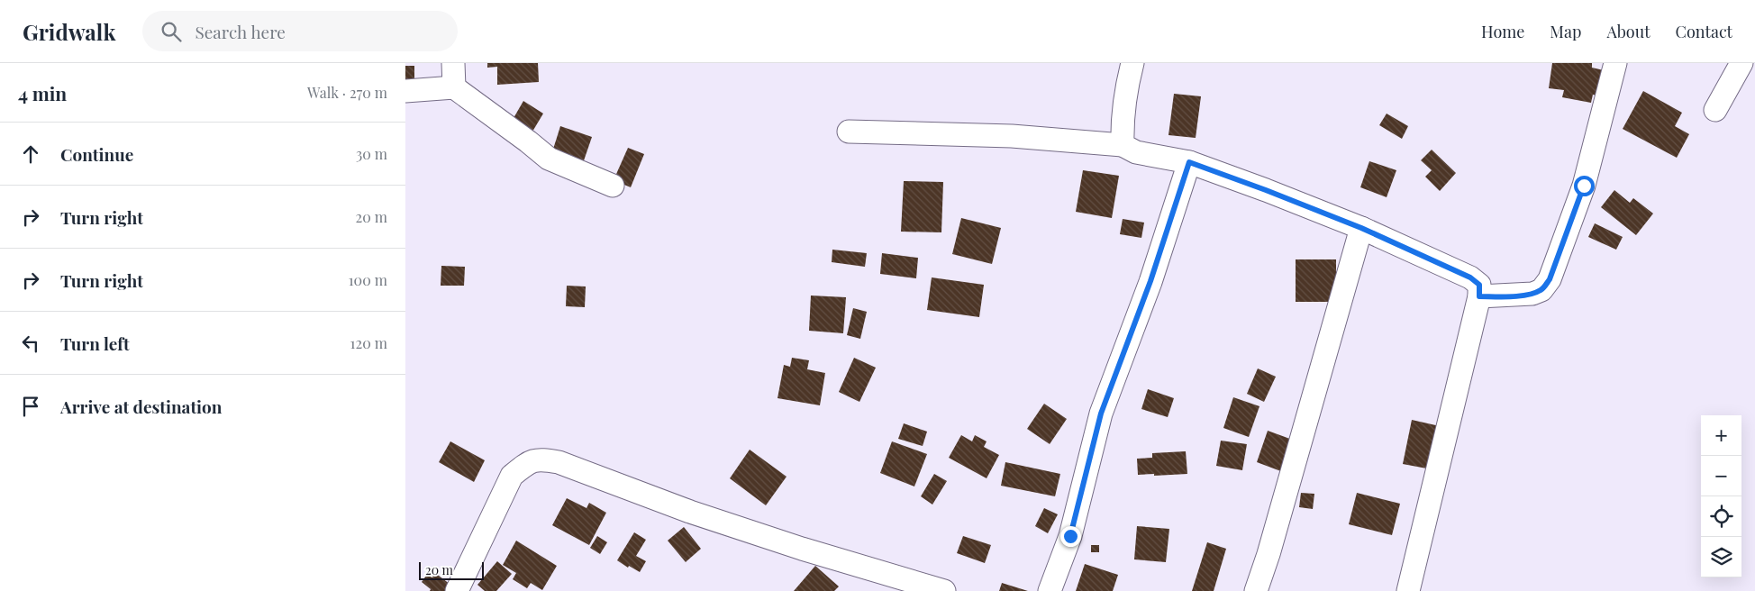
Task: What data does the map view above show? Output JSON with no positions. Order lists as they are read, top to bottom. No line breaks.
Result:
{"scale_bar":"20 m","page":{"header":"Gridwalk","search":"Search here","nav":["Home","Map","About","Contact"],"heading":["4 min","Walk · 270 m"],"list":[["Continue","30 m"],["Turn right","20 m"],["Turn right","100 m"],["Turn left","120 m"],"Arrive at destination"],"map_buttons":["+","−"],"scale":"20 m"}}
